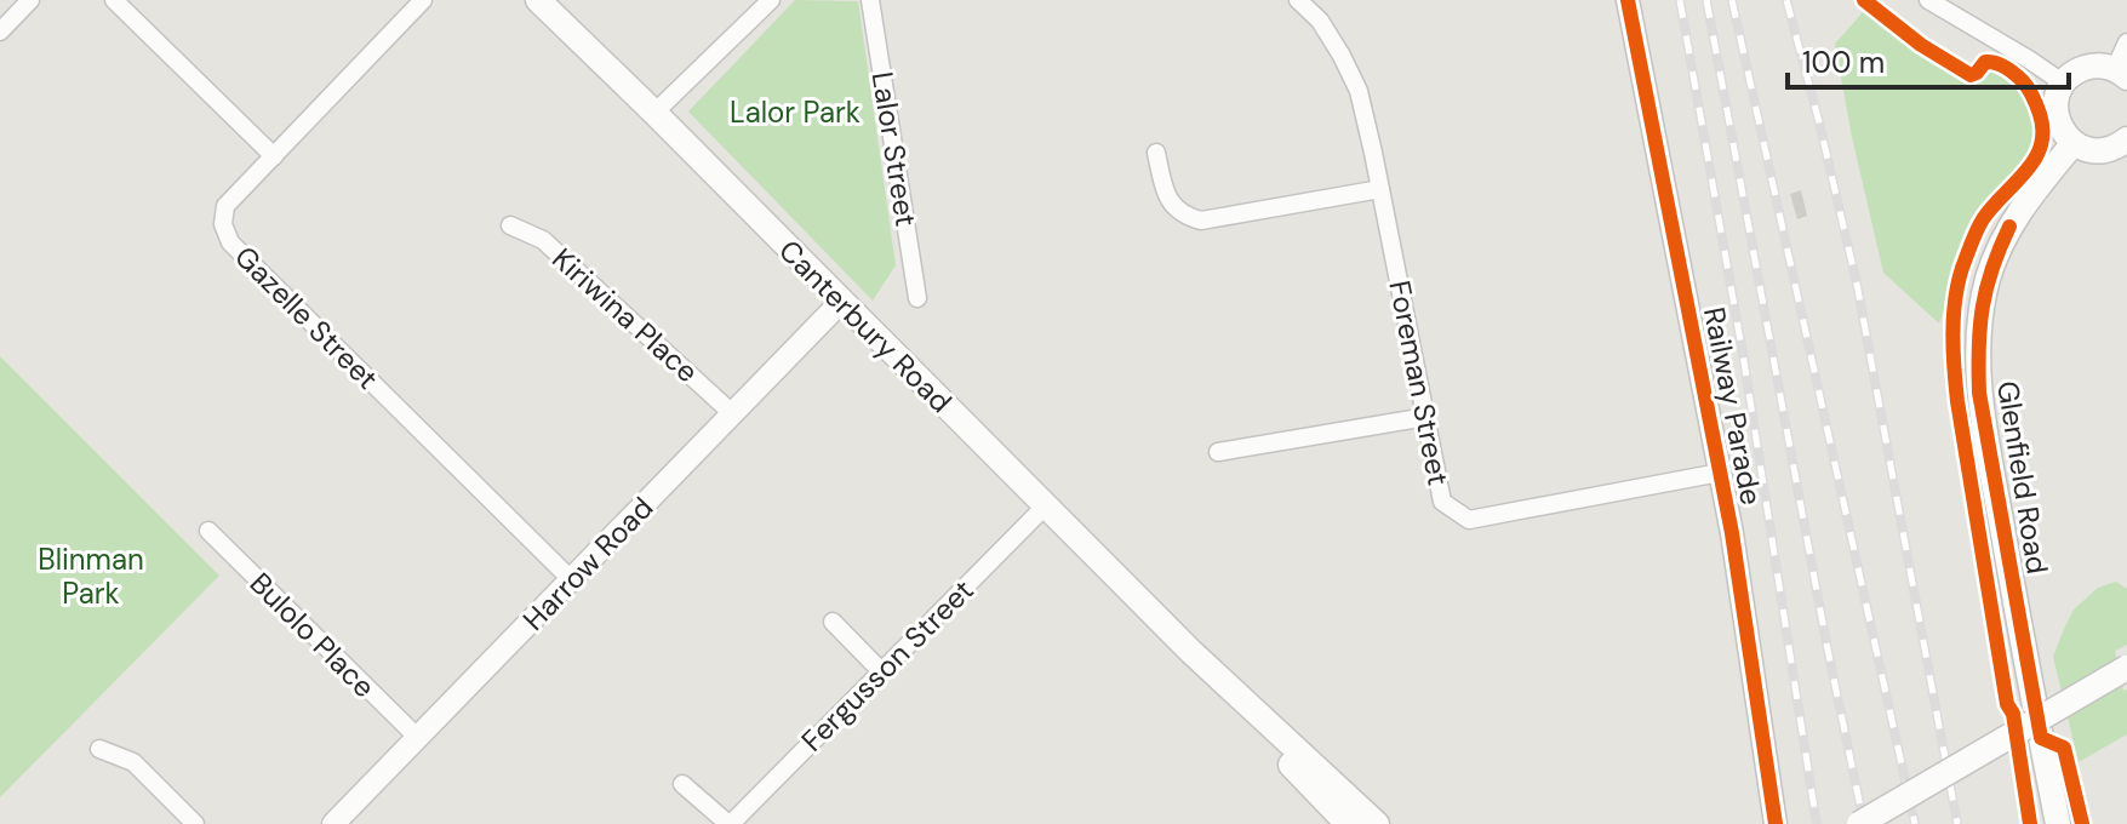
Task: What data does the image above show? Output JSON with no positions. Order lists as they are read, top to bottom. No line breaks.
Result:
{"streets":{"main road":["Canterbury Road","Glenfield Road"],"street":["Lalor Street","Kiriwina Place","Gazelle Street","Foreman Street","Railway Parade","Harrow Road","Bulolo Place","Fergusson Street"]},"crossings":[["Kiriwina Place","Harrow Road"],["Gazelle Street","Harrow Road"],["Canterbury Road","Harrow Road"],["Canterbury Road","Fergusson Street"],["Foreman Street","Railway Parade"],["Harrow Road","Bulolo Place"]],"parks":["Lalor Park","Blinman Park"],"scale_bar":"100 m"}
